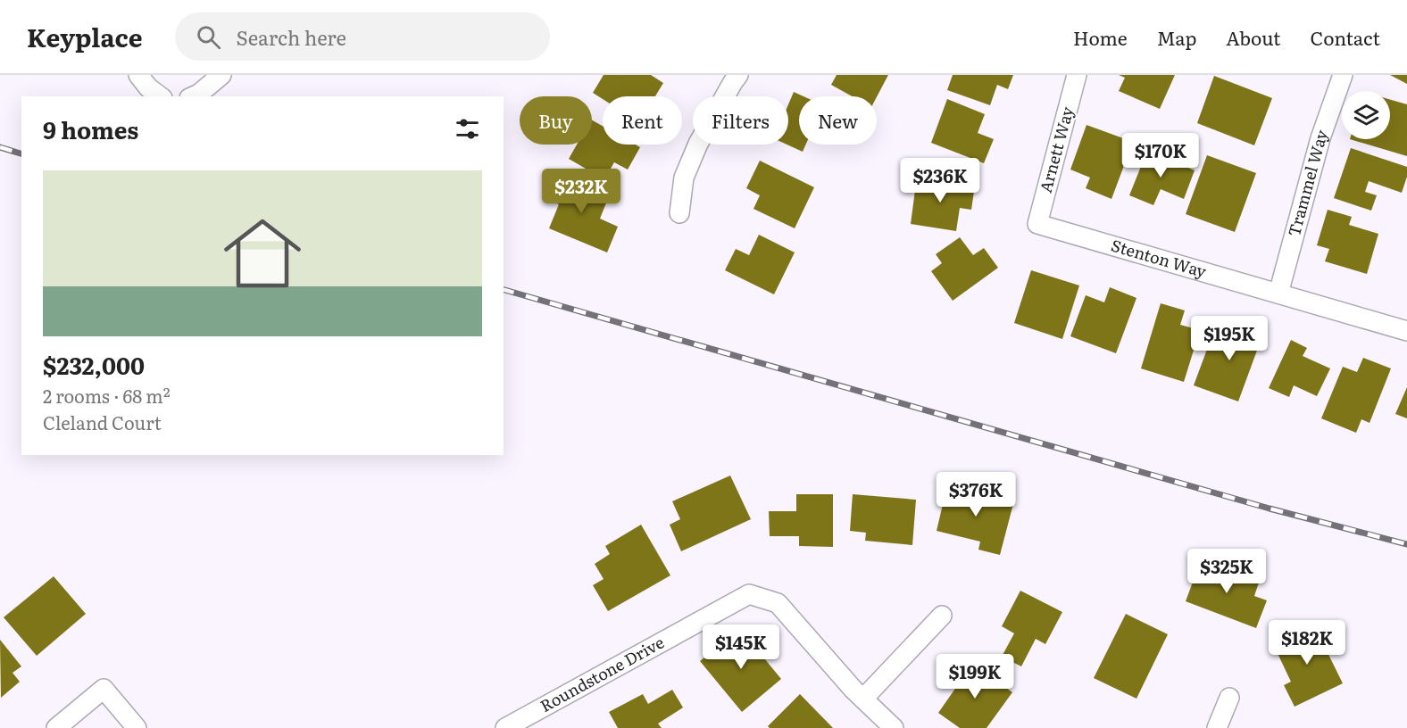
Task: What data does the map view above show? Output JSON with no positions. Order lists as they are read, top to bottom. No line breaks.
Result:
{"streets":{"street":["Arnett Way","Trammel Way","Stenton Way","Roundstone Drive"]},"crossings":[["Arnett Way","Stenton Way"],["Trammel Way","Stenton Way"]],"page":{"header":"Keyplace","search":"Search here","nav":["Home","Map","About","Contact"],"chip":["Buy","Rent","Filters","New"],"heading":"9 homes","price":["$170K","$236K","$232K","$195K","$376K","$325K","$182K","$145K","$199K"],"list":[{"name":"$232,000","note":"2 rooms · 68 m² · Cleland Court"}]}}
